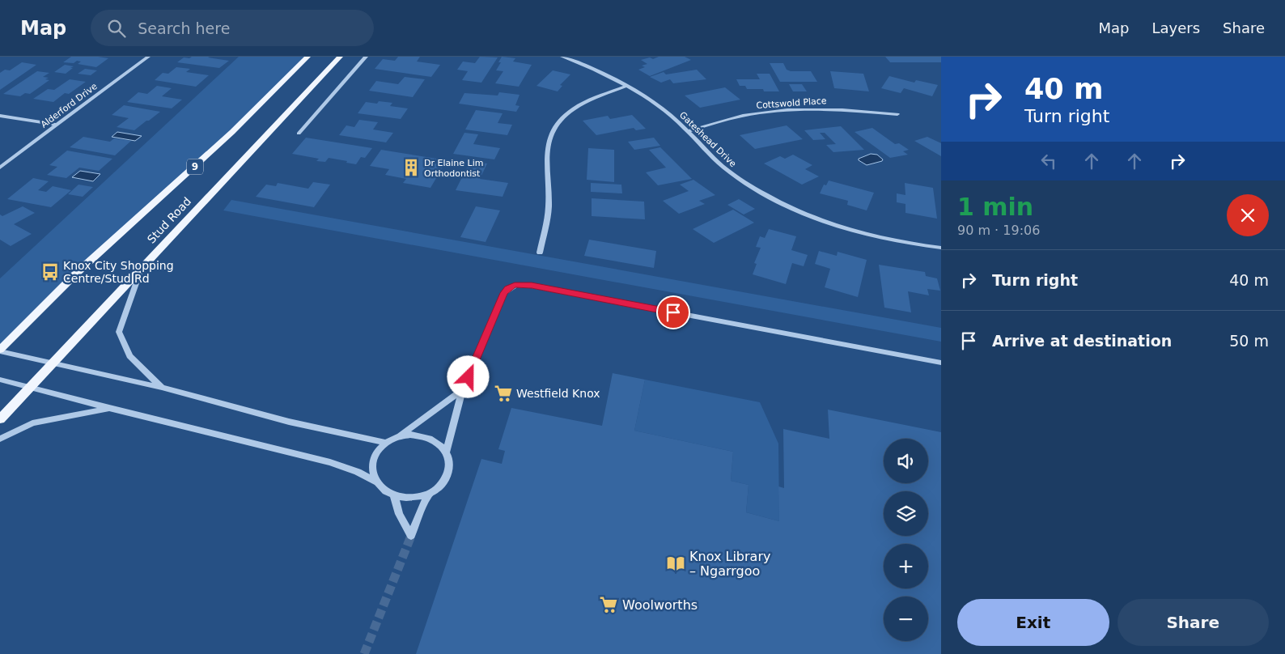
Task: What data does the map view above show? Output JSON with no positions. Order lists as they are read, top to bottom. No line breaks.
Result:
{"streets":{"main road":["9","Stud Road"],"street":["Cottswold Place","Alderford Drive","Gateshead Drive"]},"crossings":[["Cottswold Place","Gateshead Drive"]],"places":{"building":["Dr Elaine Lim Orthodontist"],"bus stop":["Knox City Shopping Centre/Stud Rd"],"supermarket":["Westfield Knox","Woolworths"],"library":["Knox Library – Ngarrgoo"]},"page":{"header":"Map","search":"Search here","nav":["Map","Layers","Share"],"turn":["40 m","Turn right"],"heading":["1 min","90 m · 19:06"],"list":[{"name":"Turn right","value":"40 m"},{"name":"Arrive at destination","value":"50 m"}],"map_buttons":["+","−"],"buttons":["Exit","Share"]}}
